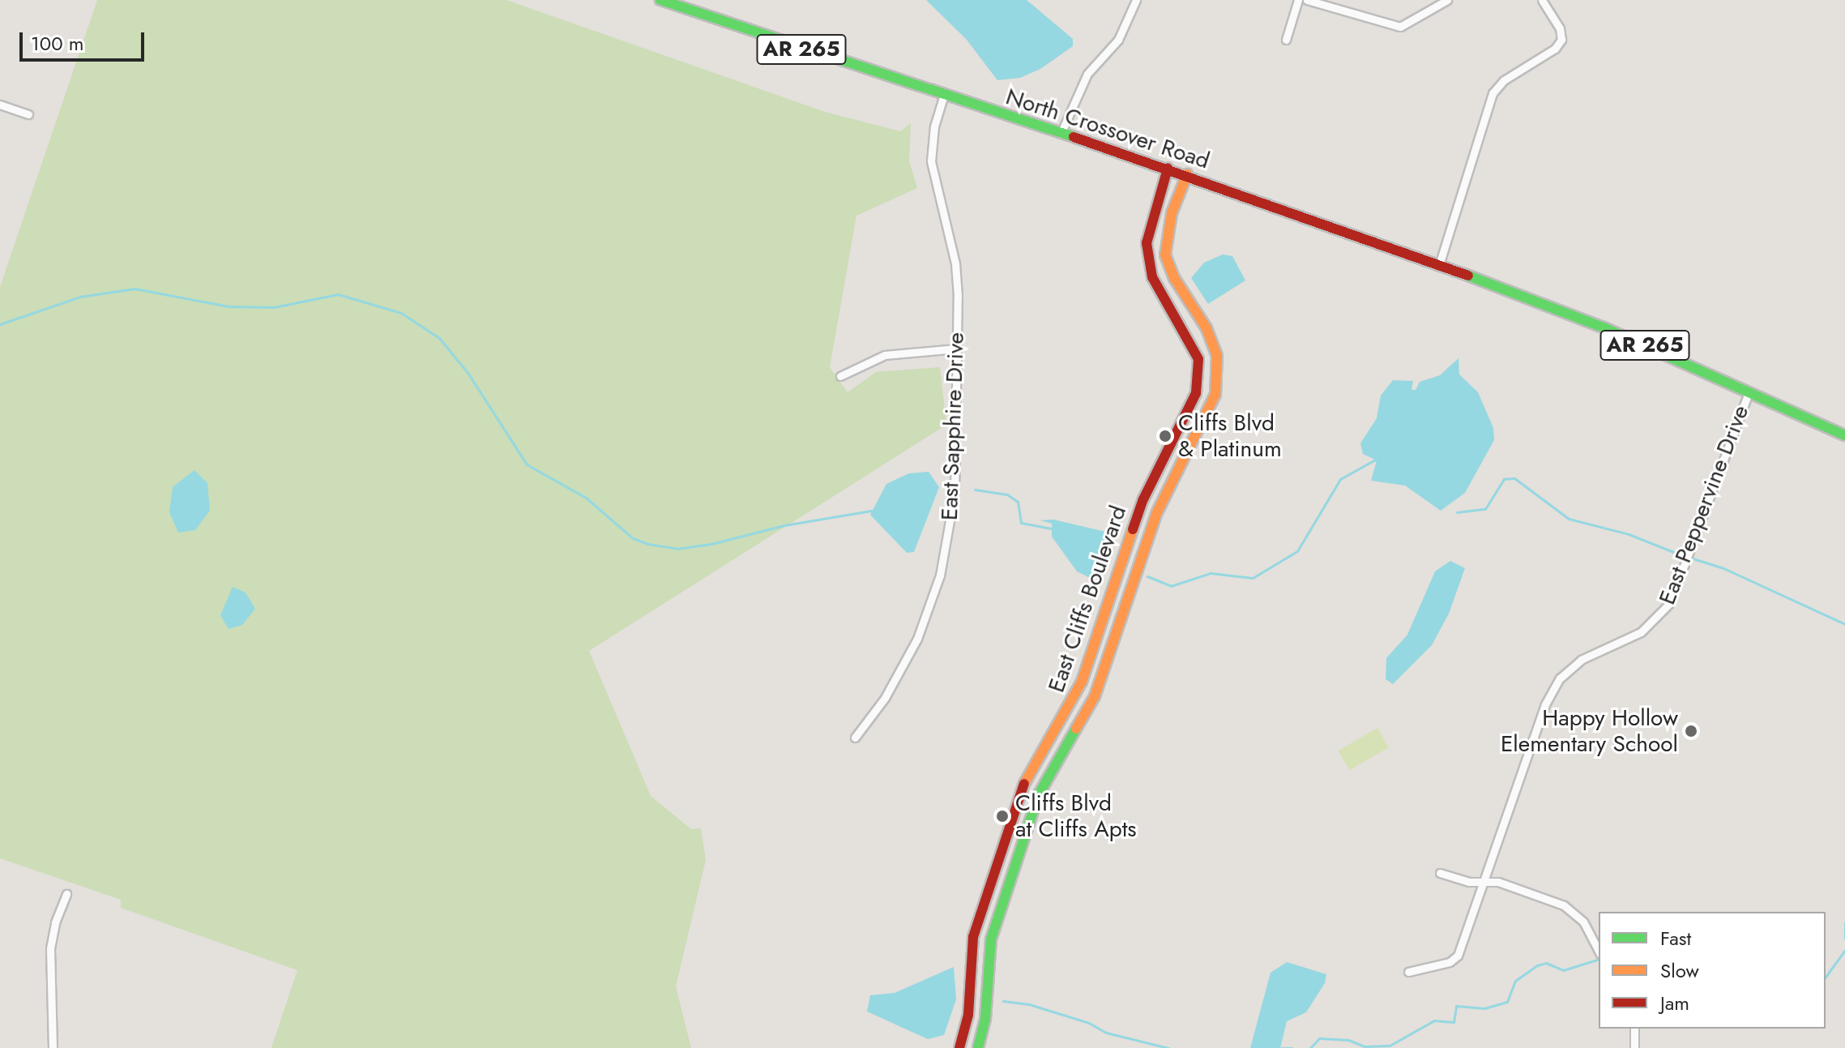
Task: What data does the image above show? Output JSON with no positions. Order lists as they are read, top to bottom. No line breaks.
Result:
{"streets":{"street":["AR 265","North Crossover Road","East Sapphire Drive","East Peppervine Drive","East Cliffs Boulevard"]},"crossings":[["AR 265","North Crossover Road"],["AR 265","East Peppervine Drive"],["North Crossover Road","East Sapphire Drive"],["North Crossover Road","East Peppervine Drive"],["North Crossover Road","East Cliffs Boulevard"]],"places":["Cliffs Blvd & Platinum","Happy Hollow Elementary School","Cliffs Blvd at Cliffs Apts"],"legend":["Fast","Slow","Jam"],"scale_bar":"100 m"}
